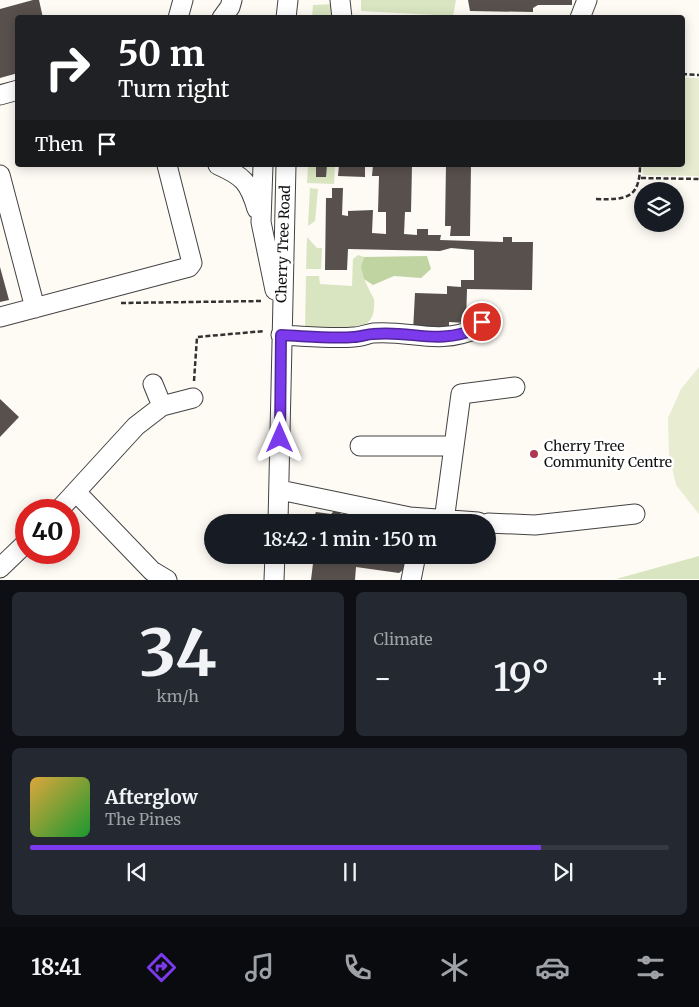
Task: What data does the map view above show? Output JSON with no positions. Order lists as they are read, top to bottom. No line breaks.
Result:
{"streets":{"street":["Cherry Tree Road"]},"places":["Cherry Tree Community Centre"],"page":{"turn":["50 m","Turn right"],"then":"Then","limit":"40","trip":"18:42 · 1 min · 150 m","tile":[["34","km/h"],"Climate"],"heat":["−","19°","+"],"song":["Afterglow","The Pines"],"tabs":"18:41"}}
